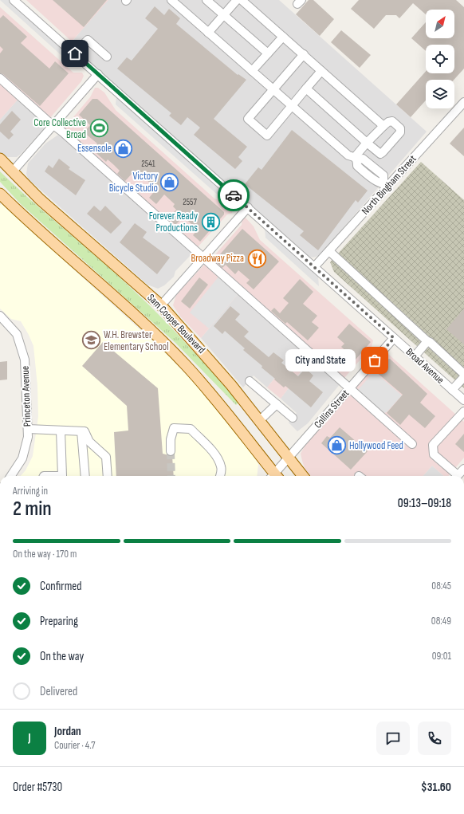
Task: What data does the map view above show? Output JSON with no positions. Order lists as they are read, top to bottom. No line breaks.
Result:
{"streets":{"main road":["Sam Cooper Boulevard"],"street":["North Bingham Street","Broad Avenue","Princeton Avenue","Collins Street"]},"crossings":[["North Bingham Street","Broad Avenue"],["Sam Cooper Boulevard","Collins Street"],["Broad Avenue","Collins Street"]],"places":{"sports":["Core Collective Broad"],"shop":["Essensole","Victory Bicycle Studio","Hollywood Feed"],"building":["Forever Ready Productions"],"restaurant":["Broadway Pizza"],"school or university":["W.H. Brewster Elementary School"],"other":["City and State"]},"house_numbers":["2541","2557"],"north":"top right","page":{"bubble":"City and State","heading":["2 min","Arriving in","09:13–09:18"],"panel":["Jordan","Courier · 4.7","Order #5730","$31.60"],"bar":"On the way · 170 m","list":[["Confirmed","08:45"],["Preparing","08:49"],["On the way","09:01"],"Delivered"],"round":"J"}}
